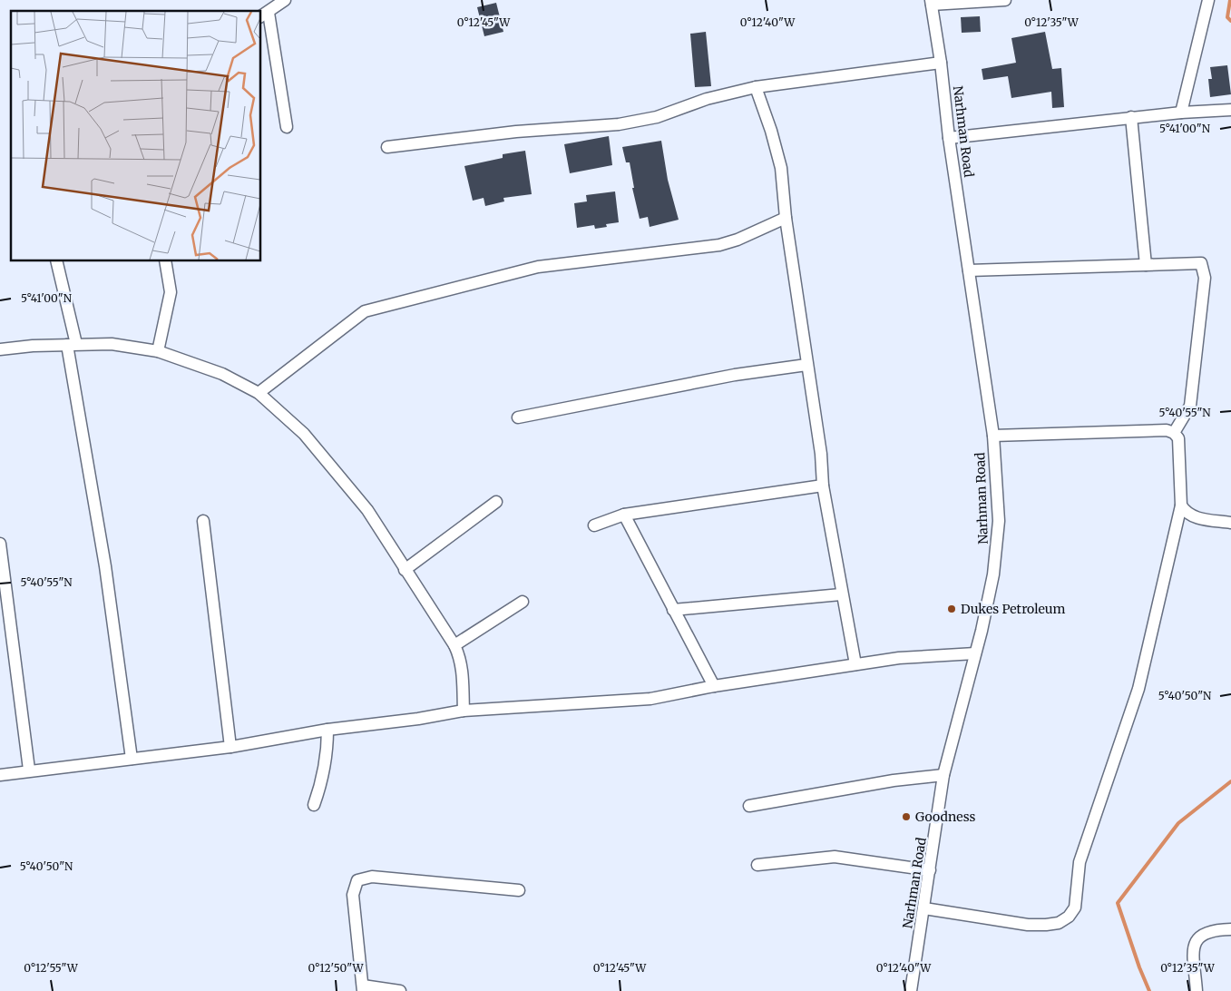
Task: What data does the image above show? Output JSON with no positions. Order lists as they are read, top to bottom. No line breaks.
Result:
{"streets":{"street":["Narhman Road"]},"places":["Dukes Petroleum","Goodness"],"coordinates":["0°12'45\"W","0°12'40\"W","0°12'35\"W","5°41'00\"N","5°40'55\"N","5°40'50\"N","0°12'55\"W","0°12'50\"W"]}
